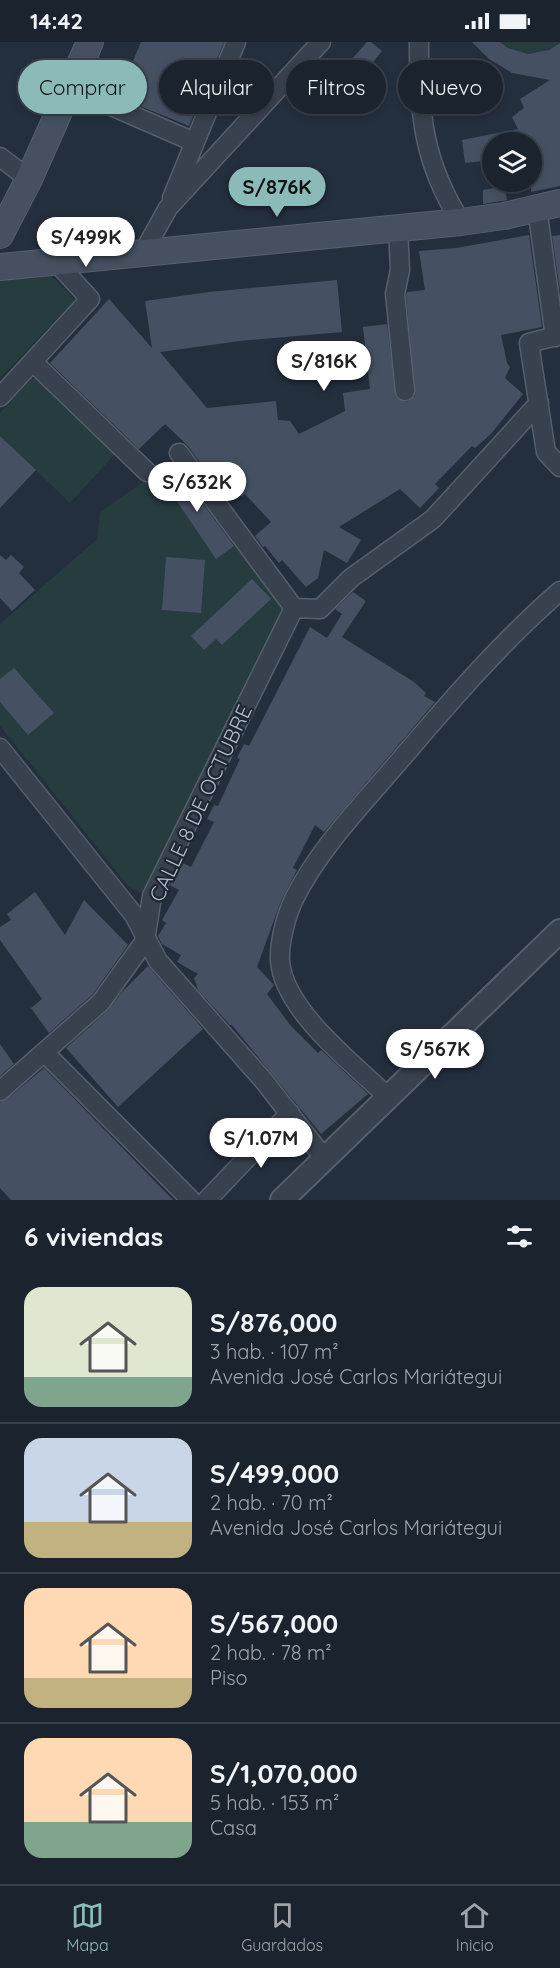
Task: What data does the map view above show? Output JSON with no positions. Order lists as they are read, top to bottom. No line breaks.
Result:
{"streets":{"street":["CALLE 8 DE OCTUBRE"]},"page":{"status":"14:42","chip":["Comprar","Alquilar","Filtros","Nuevo"],"price":["S/876K","S/499K","S/816K","S/632K","S/567K","S/1.07M"],"heading":"6 viviendas","list":[{"name":"S/876,000","note":"3 hab. · 107 m² · Avenida José Carlos Mariátegui"},{"name":"S/499,000","note":"2 hab. · 70 m² · Avenida José Carlos Mariátegui"},{"name":"S/567,000","note":"2 hab. · 78 m² · Piso"},{"name":"S/1,070,000","note":"5 hab. · 153 m² · Casa"}],"tabs":["Mapa","Guardados","Inicio"]}}
